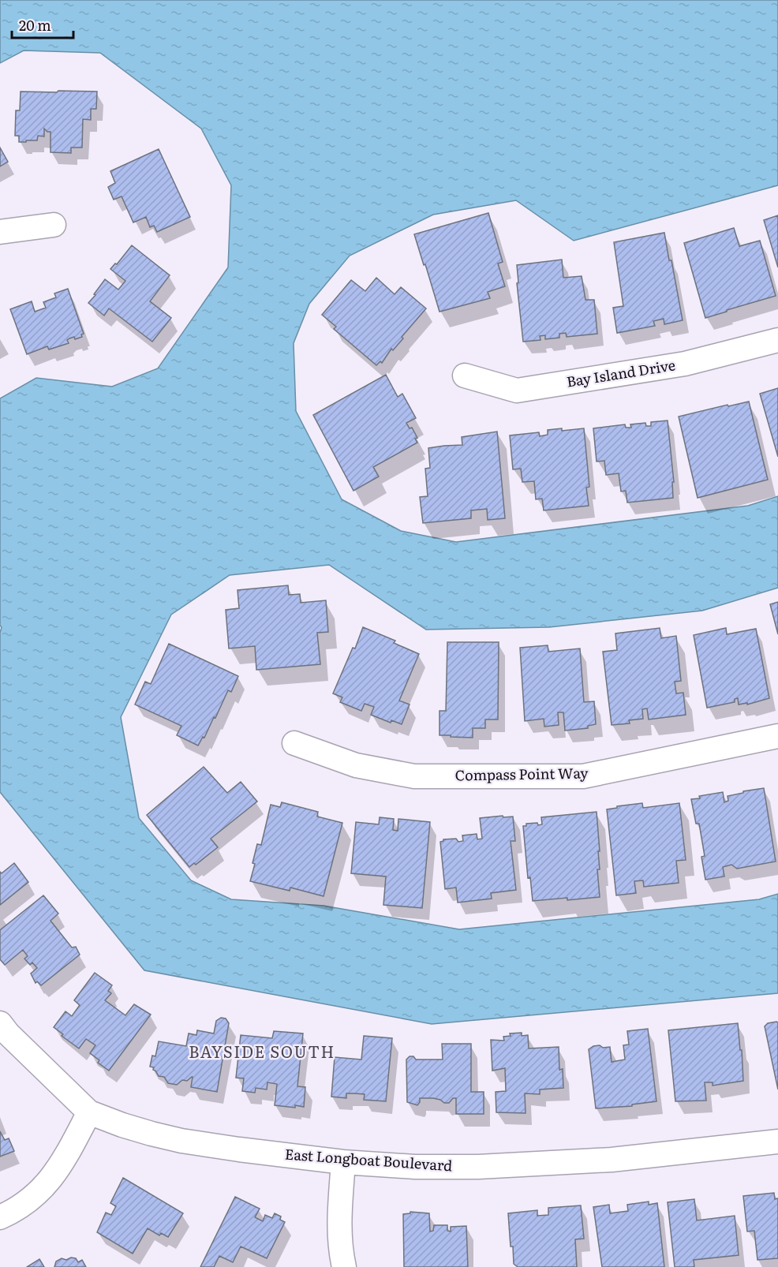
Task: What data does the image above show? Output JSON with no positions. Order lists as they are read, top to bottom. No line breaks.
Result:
{"streets":{"street":["Bay Island Drive","Compass Point Way","East Longboat Boulevard"]},"districts":["BAYSIDE SOUTH"],"scale_bar":"20 m"}
